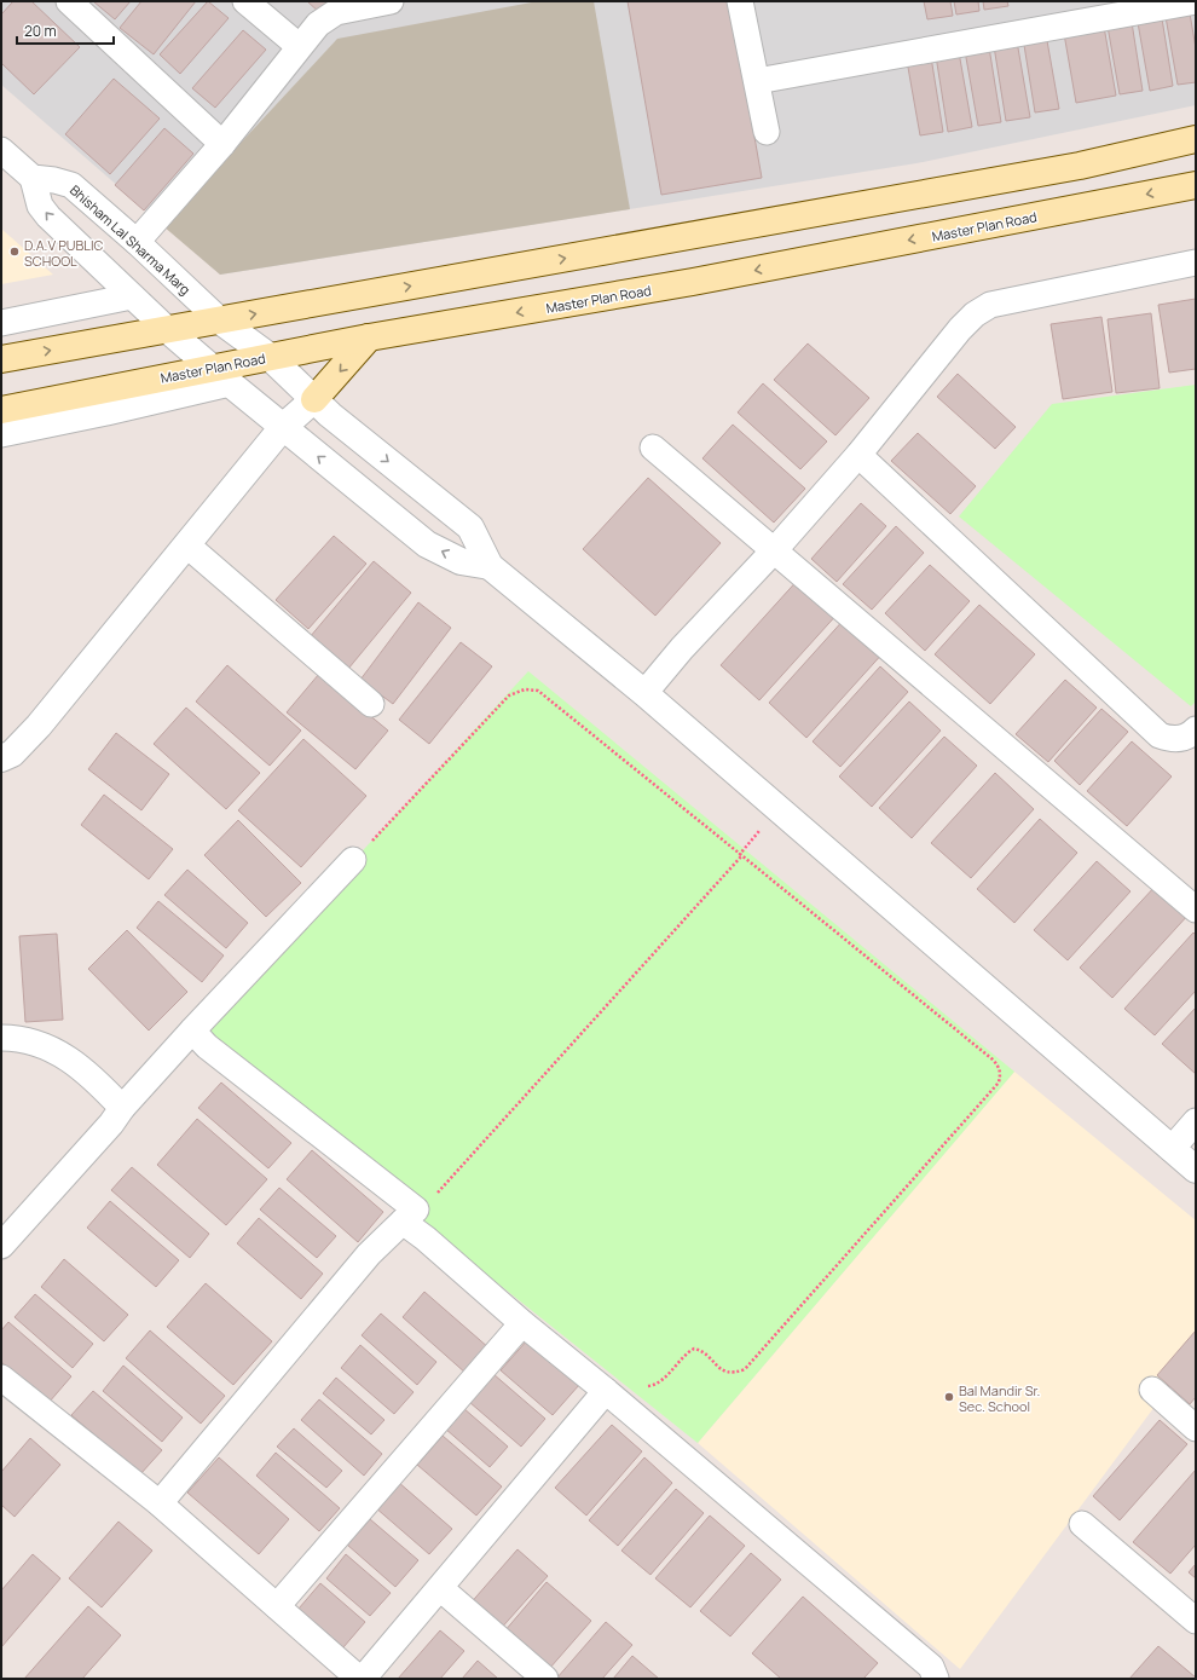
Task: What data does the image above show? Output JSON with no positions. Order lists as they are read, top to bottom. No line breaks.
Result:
{"streets":{"main road":["Master Plan Road"],"street":["Bhisham Lal Sharma Marg"]},"places":["D.A.V PUBLIC SCHOOL","Bal Mandir Sr. Sec. School"],"scale_bar":"20 m"}
